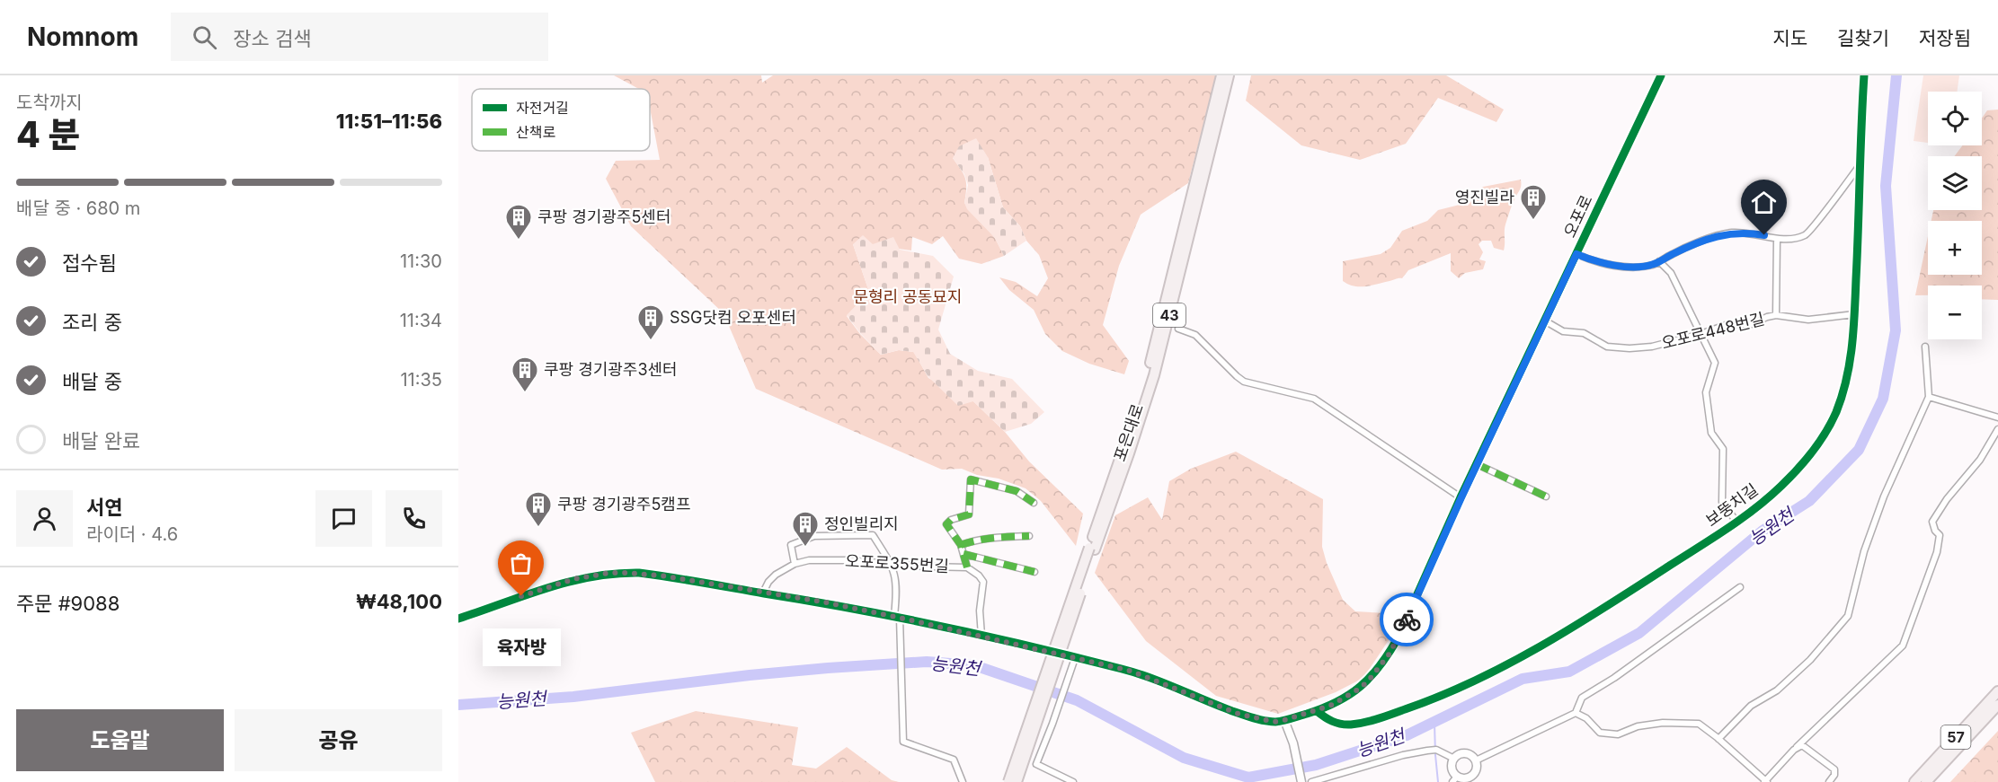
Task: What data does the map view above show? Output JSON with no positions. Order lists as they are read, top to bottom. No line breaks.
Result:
{"streets":{"highway":["43","포은대로","57"],"street":["오포로","오포로448번길","보뚱치길","오포로355번길"]},"crossings":[["오포로","오포로448번길"],["오포로","보뚱치길"],["오포로","오포로355번길"],["43","포은대로"],["오포로448번길","보뚱치길"]],"water":["능원천"],"parks":["문형리 공동묘지"],"places":{"building":["영진빌라","쿠팡 경기광주5센터","SSG닷컴 오포센터","쿠팡 경기광주3센터","쿠팡 경기광주5캠프","정인빌리지"],"other":["육자방"]},"legend":["자전거길","산책로"],"page":{"header":"Nomnom","search":"장소 검색","nav":["지도","길찾기","저장됨"],"heading":["4 분","도착까지","11:51–11:56"],"panel":["서연","라이더 · 4.6","주문 #9088","₩48,100"],"map_buttons":["+","−"],"bar":"배달 중 · 680 m","list":[["접수됨","11:30"],["조리 중","11:34"],["배달 중","11:35"],"배달 완료"],"bubble":"육자방","buttons":["도움말","공유"]}}
